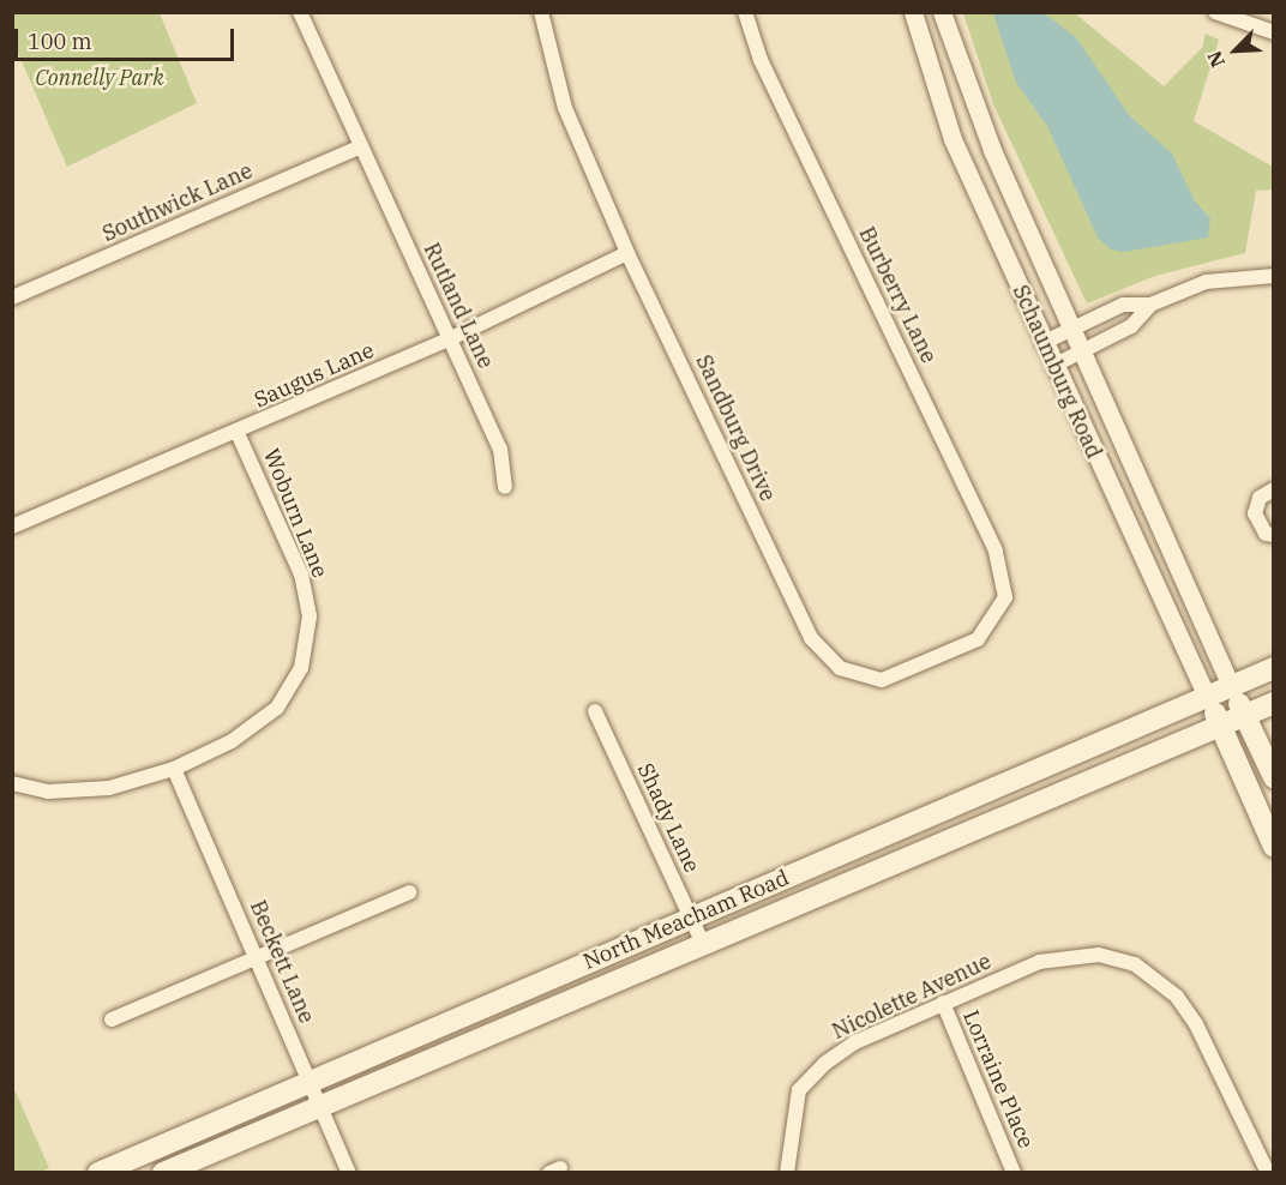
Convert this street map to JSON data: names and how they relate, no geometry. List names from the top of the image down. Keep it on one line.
{"streets":{"main road":["Schaumburg Road","North Meacham Road"],"street":["Southwick Lane","Burberry Lane","Rutland Lane","Saugus Lane","Sandburg Drive","Woburn Lane","Shady Lane","Beckett Lane","Nicolette Avenue","Lorraine Place"]},"crossings":[["Southwick Lane","Rutland Lane"],["Burberry Lane","Sandburg Drive"],["Rutland Lane","Saugus Lane"],["Schaumburg Road","North Meacham Road"],["Saugus Lane","Sandburg Drive"],["Saugus Lane","Woburn Lane"],["Woburn Lane","Beckett Lane"],["Shady Lane","North Meacham Road"],["North Meacham Road","Beckett Lane"],["Nicolette Avenue","Lorraine Place"]],"parks":["Connelly Park"],"scale_bar":"100 m","north":"bottom left"}
